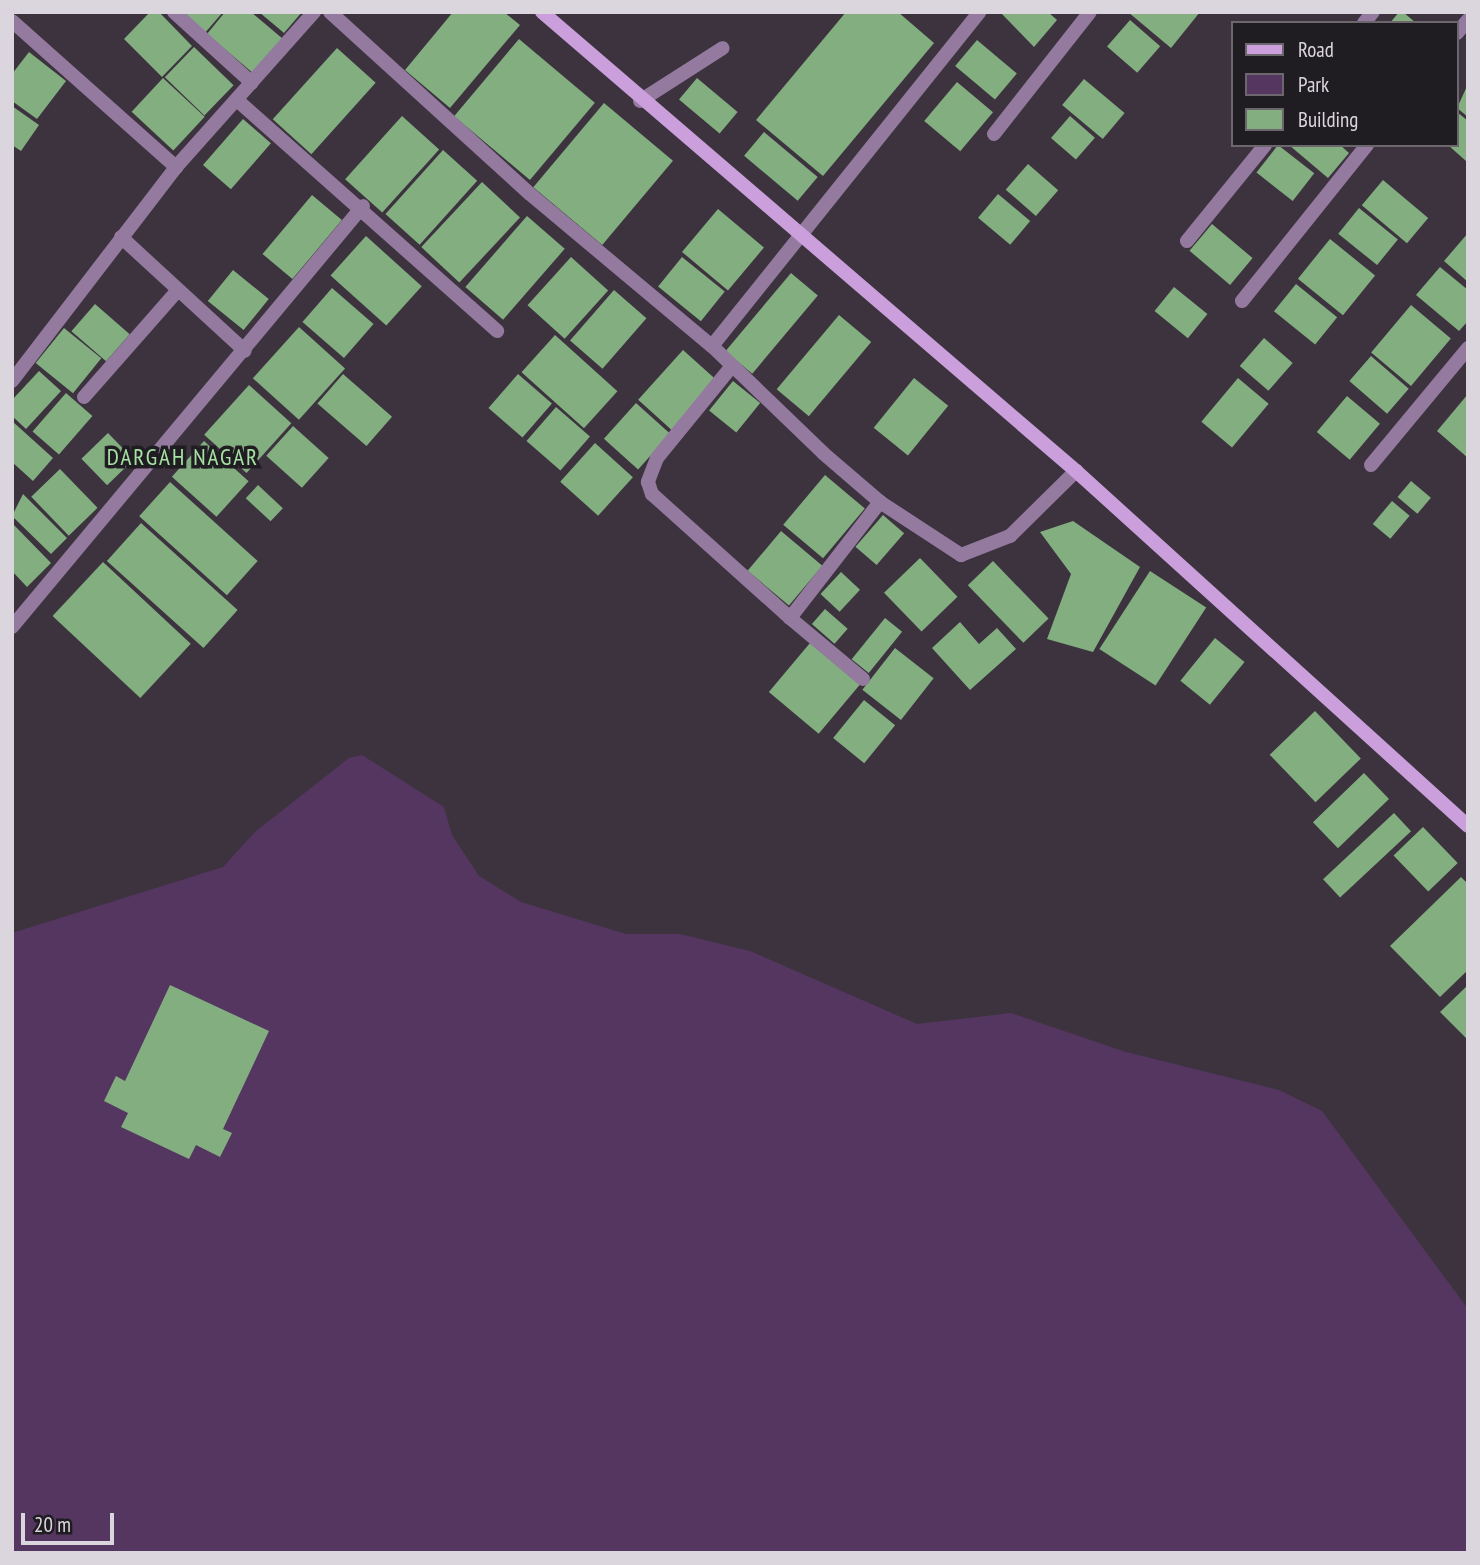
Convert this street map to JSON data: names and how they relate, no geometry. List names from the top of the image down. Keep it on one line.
{"districts":["DARGAH NAGAR"],"legend":["Road","Park","Building"],"scale_bar":"20 m"}
